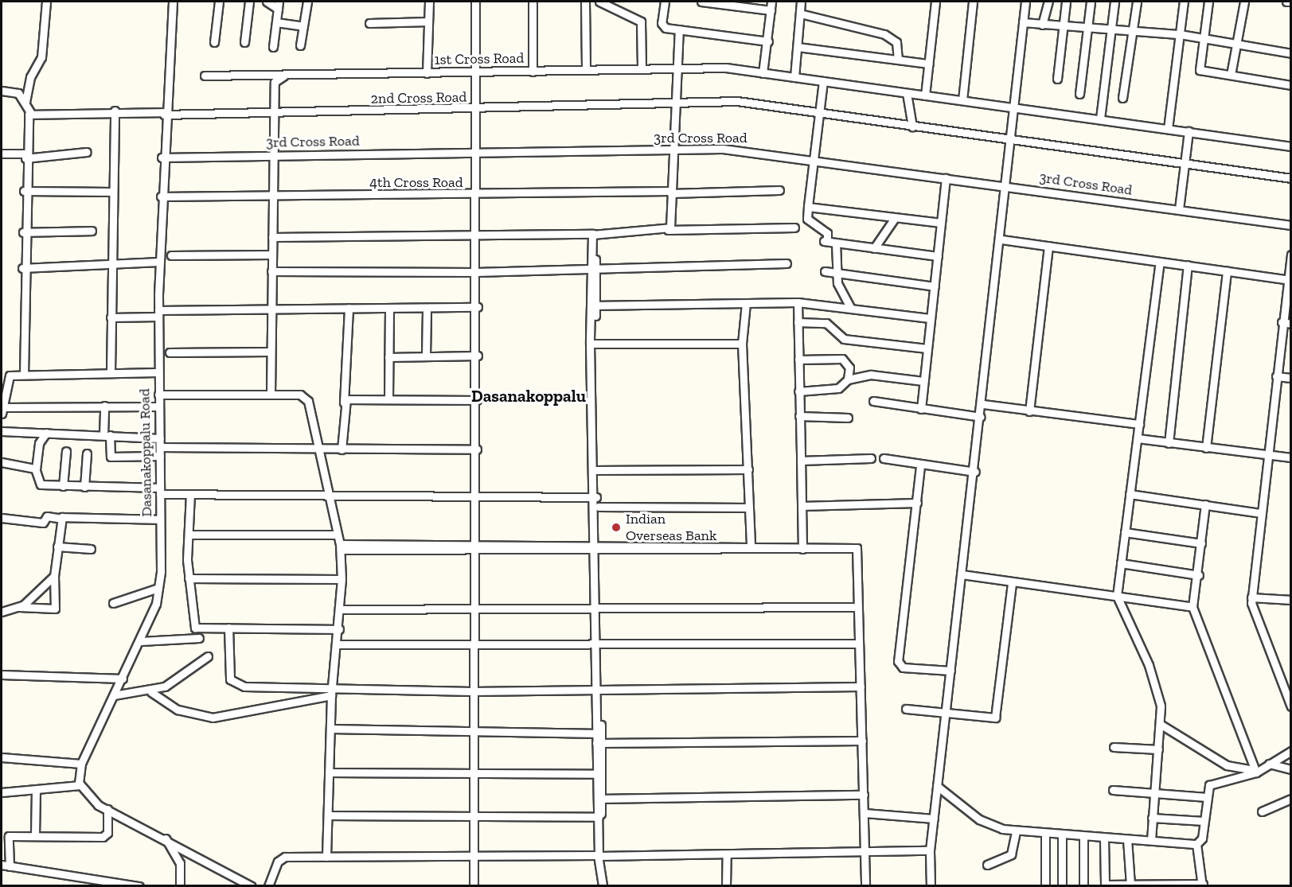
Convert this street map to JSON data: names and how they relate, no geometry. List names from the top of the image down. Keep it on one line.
{"streets":{"street":["1st Cross Road","2nd Cross Road","3rd Cross Road","4th Cross Road","Dasanakoppalu Road"]},"crossings":[["2nd Cross Road","Dasanakoppalu Road"],["3rd Cross Road","Dasanakoppalu Road"],["4th Cross Road","Dasanakoppalu Road"]],"districts":["Dasanakoppalu"],"places":["Indian Overseas Bank"]}
